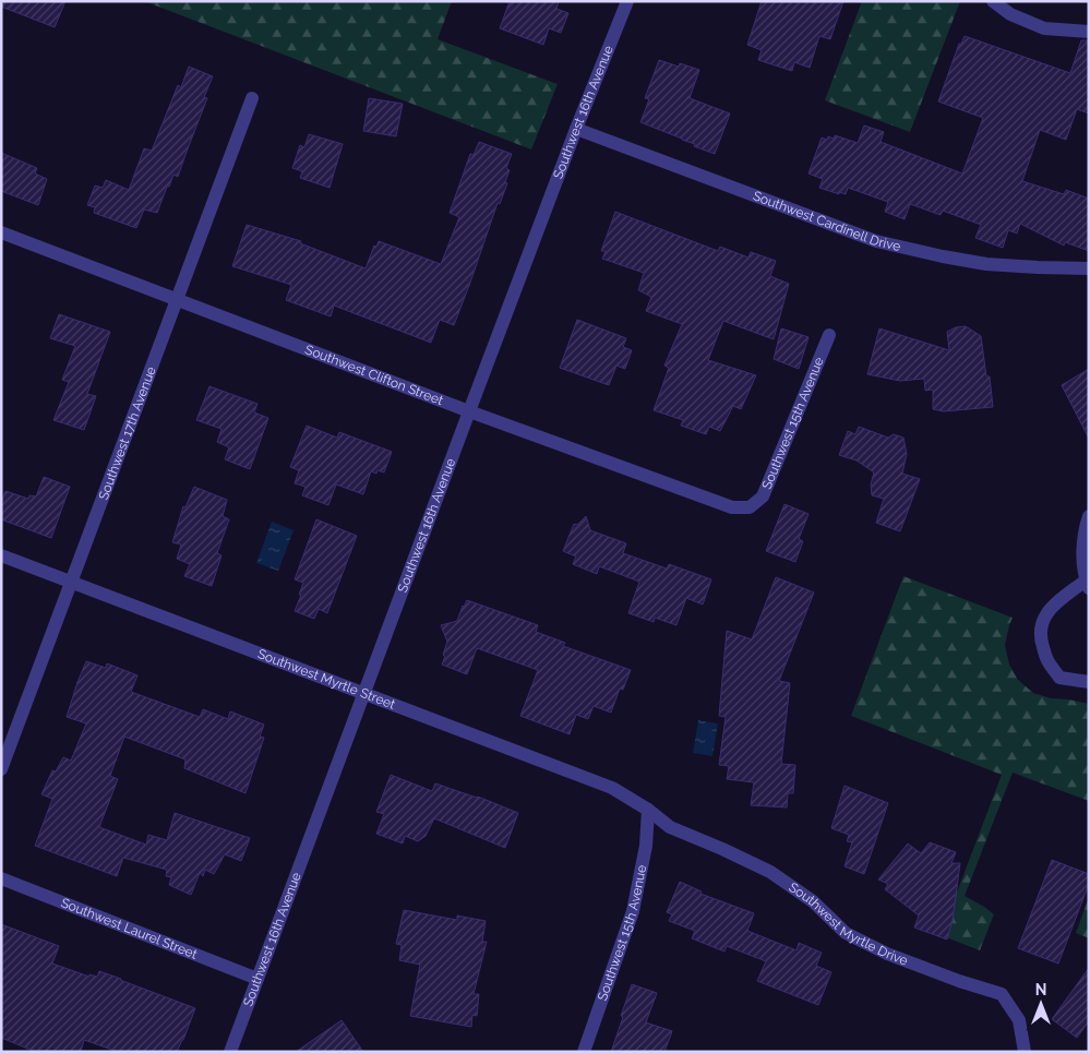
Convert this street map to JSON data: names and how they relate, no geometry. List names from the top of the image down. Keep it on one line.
{"streets":{"street":["Southwest 16th Avenue","Southwest Cardinell Drive","Southwest Clifton Street","Southwest 15th Avenue","Southwest 17th Avenue","Southwest Myrtle Street","Southwest Myrtle Drive","Southwest Laurel Street"]},"crossings":[["Southwest 16th Avenue","Southwest Cardinell Drive"],["Southwest 16th Avenue","Southwest Clifton Street"],["Southwest 16th Avenue","Southwest Myrtle Street"],["Southwest 16th Avenue","Southwest Laurel Street"],["Southwest Clifton Street","Southwest 15th Avenue"],["Southwest Clifton Street","Southwest 17th Avenue"],["Southwest 15th Avenue","Southwest Myrtle Street"],["Southwest 15th Avenue","Southwest Myrtle Drive"],["Southwest 17th Avenue","Southwest Myrtle Street"],["Southwest Myrtle Street","Southwest Myrtle Drive"]],"north":"top"}
